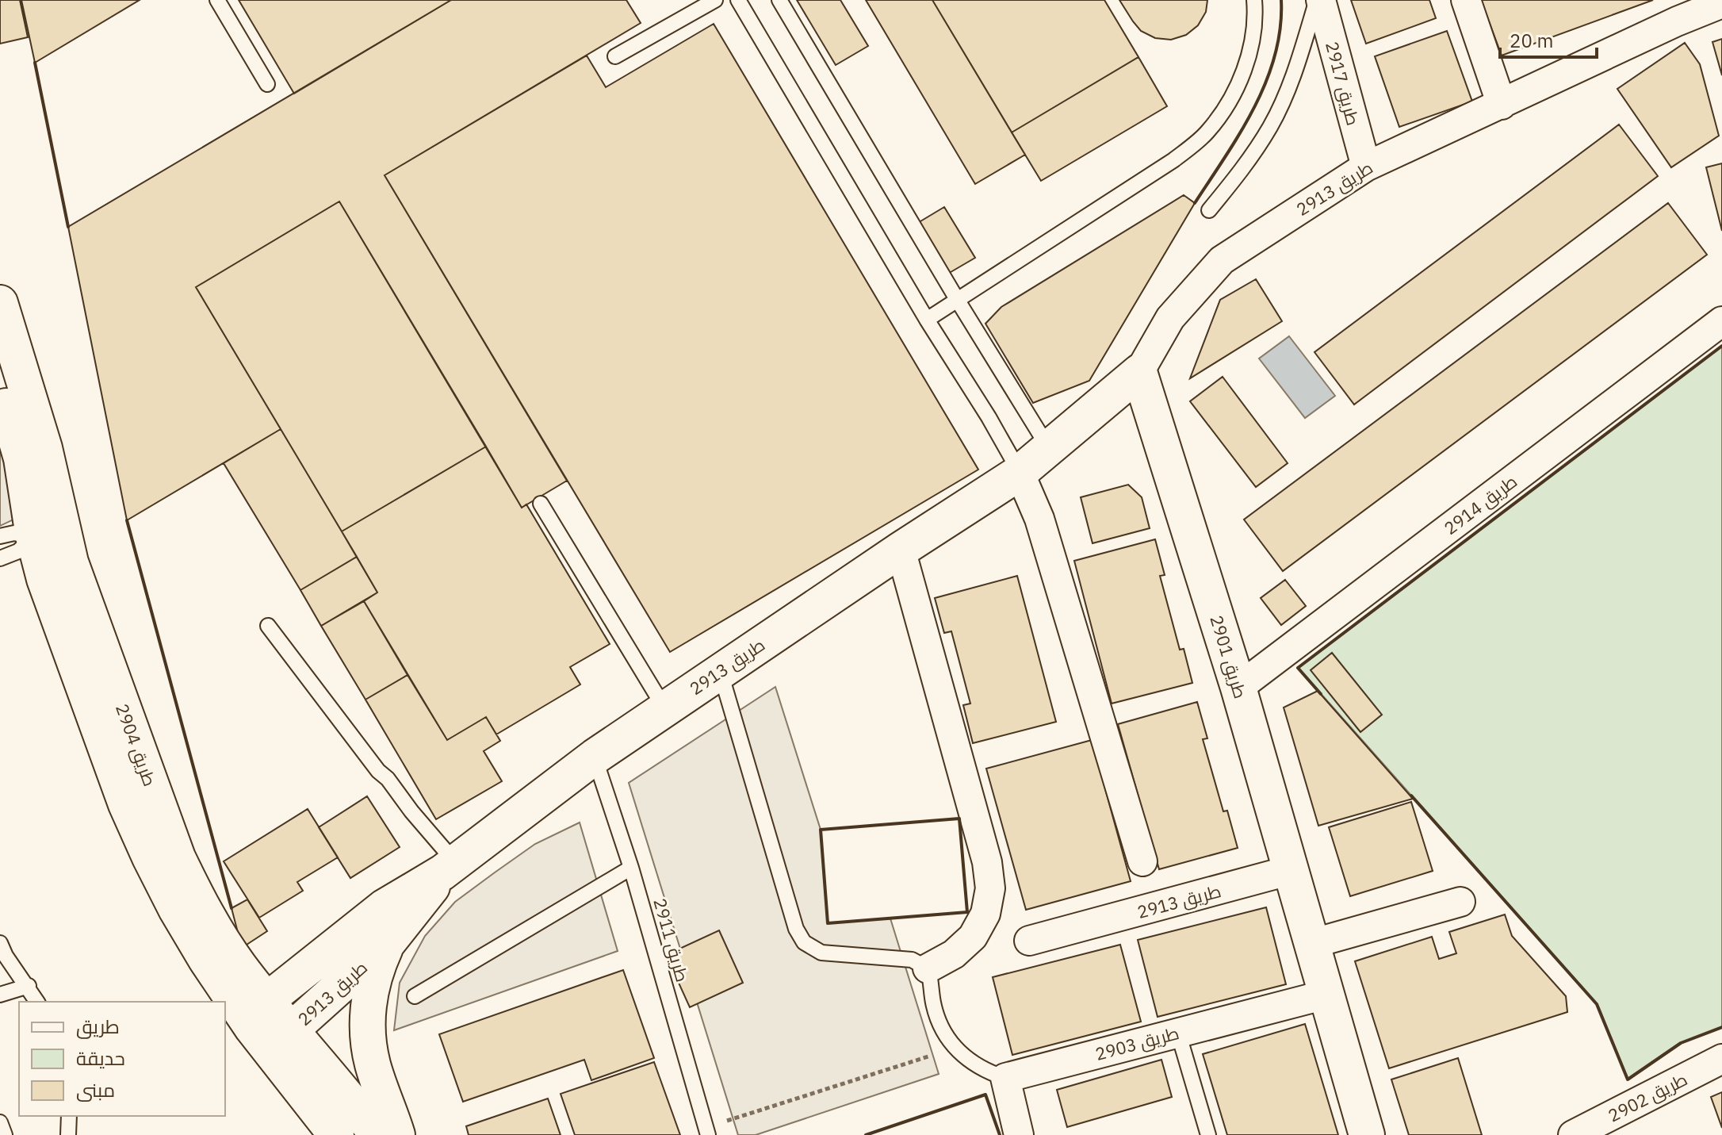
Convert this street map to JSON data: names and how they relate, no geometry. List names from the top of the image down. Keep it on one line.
{"streets":{"street":["طريق 2917","طريق 2913","طريق 2914","طريق 2901","طريق 2904","طريق 2903","طريق 2902"],"lane":["طريق 2911"]},"crossings":[["طريق 2917","طريق 2913"],["طريق 2913","طريق 2901"],["طريق 2913","طريق 2904"],["طريق 2913","طريق 2911"],["طريق 2914","طريق 2901"],["طريق 2901","طريق 2903"]],"legend":["طريق","حديقة","مبنى"],"scale_bar":"20 m"}
